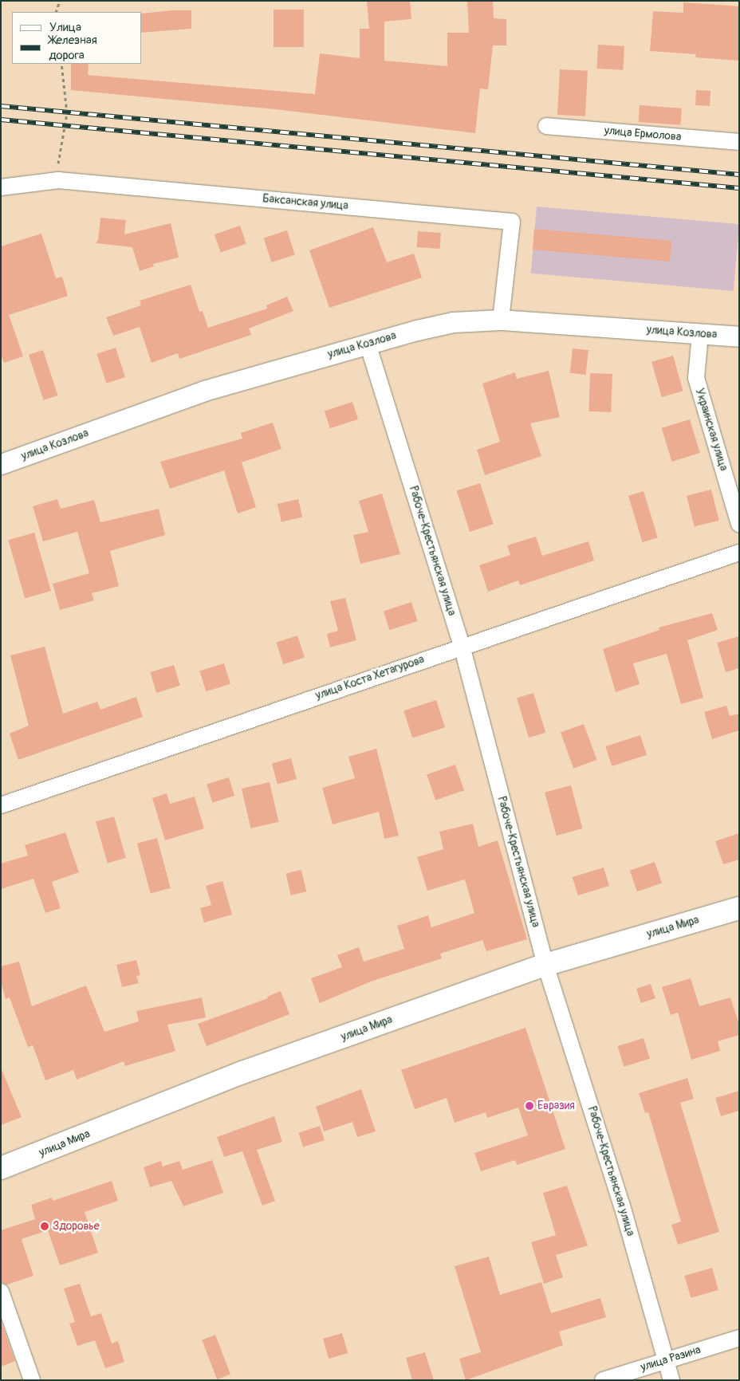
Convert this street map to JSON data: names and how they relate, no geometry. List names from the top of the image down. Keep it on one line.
{"streets":{"main road":["улица Мира"],"street":["улица Ермолова","Баксанская улица","улица Козлова","Украинская улица","Рабоче-Крестьянская улица","улица Коста Хетагурова","улица Разина"]},"crossings":[["Баксанская улица","улица Козлова"],["улица Козлова","Украинская улица"],["улица Козлова","Рабоче-Крестьянская улица"],["Рабоче-Крестьянская улица","улица Коста Хетагурова"],["Рабоче-Крестьянская улица","улица Мира"],["Рабоче-Крестьянская улица","улица Разина"]],"places":["Евразия","Здоровье"],"legend":["Улица","Железная дорога"]}
